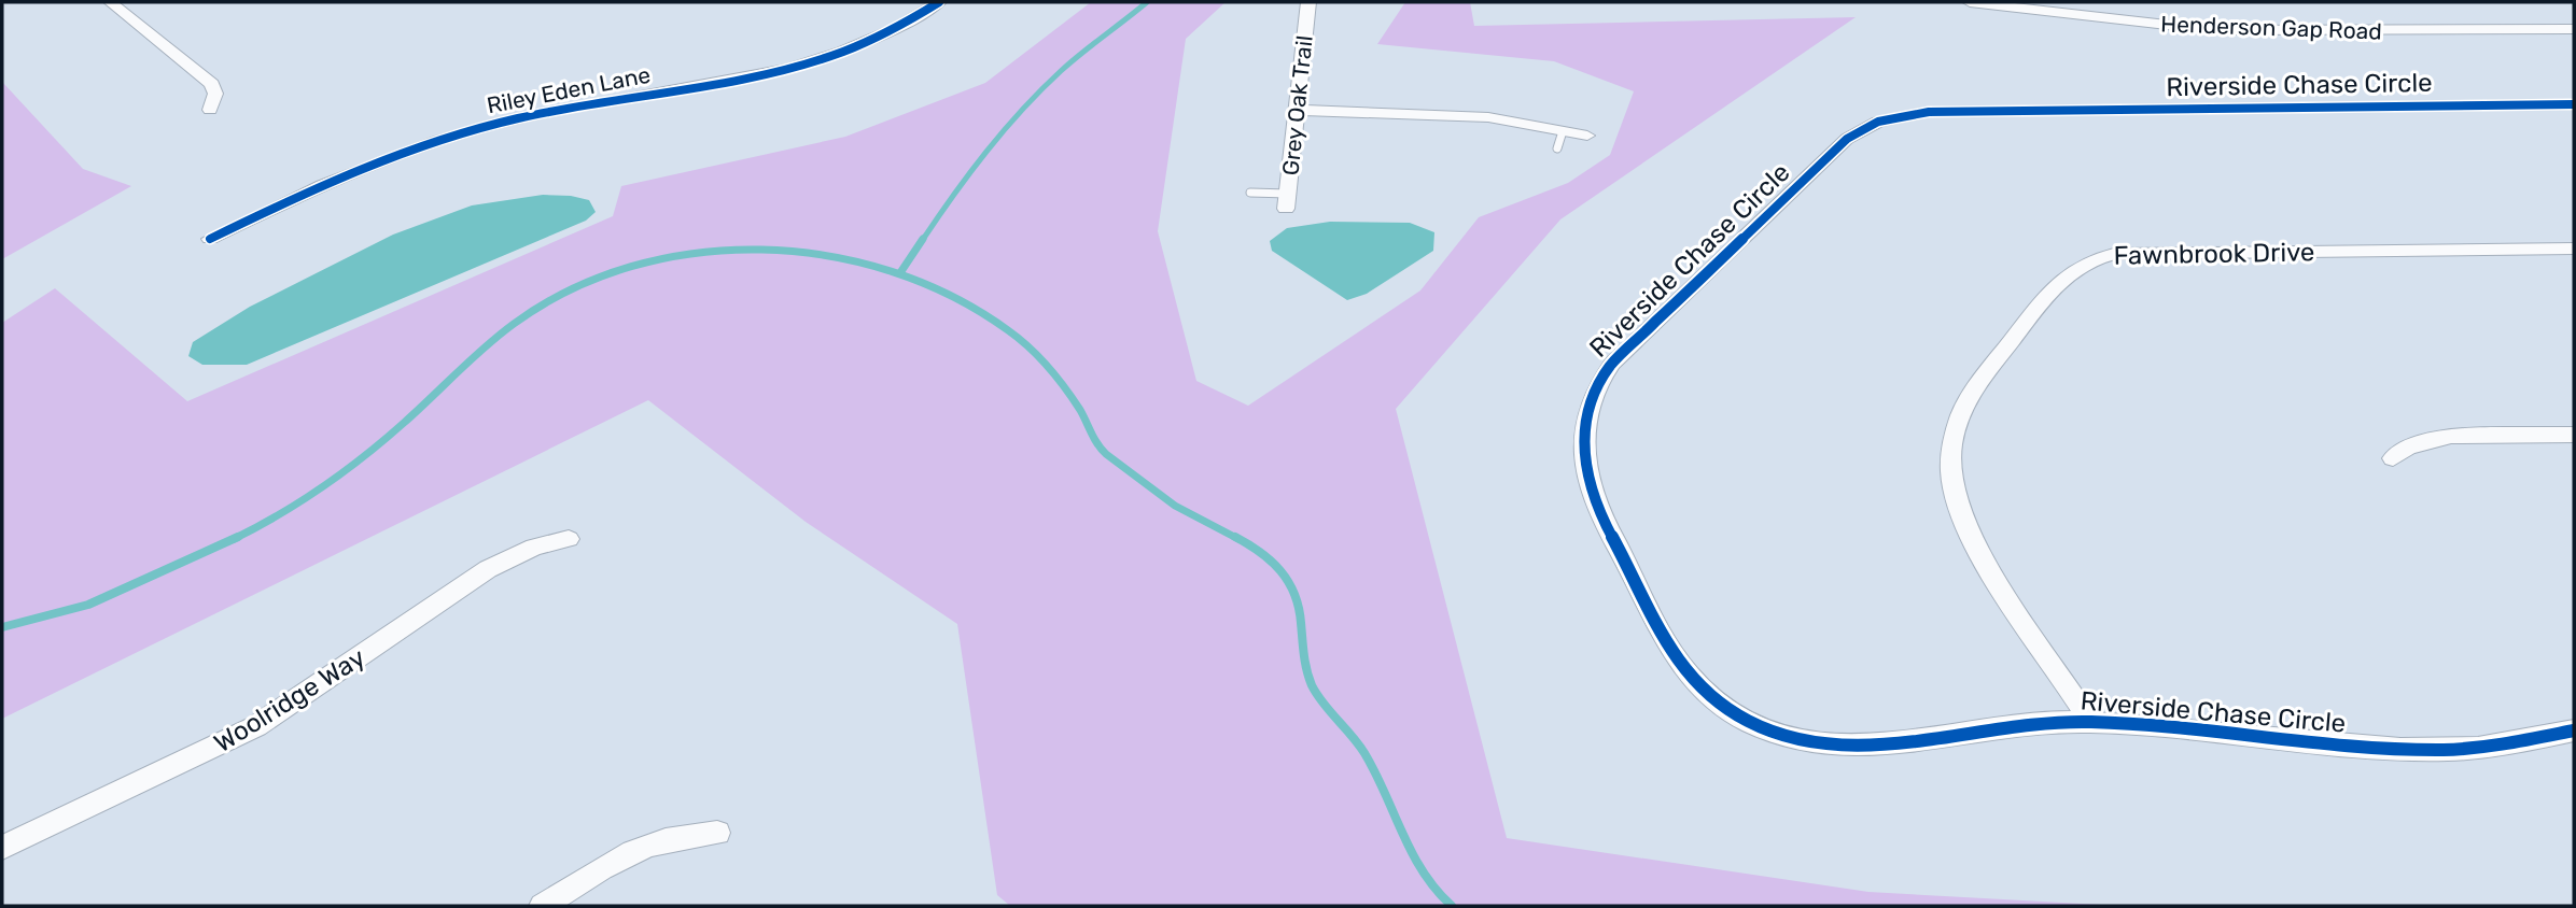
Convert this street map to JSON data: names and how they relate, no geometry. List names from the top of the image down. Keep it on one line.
{"streets":{"street":["Henderson Gap Road","Riverside Chase Circle","Riley Eden Lane","Grey Oak Trail","Fawnbrook Drive","Woolridge Way"]},"crossings":[["Riverside Chase Circle","Fawnbrook Drive"]]}
